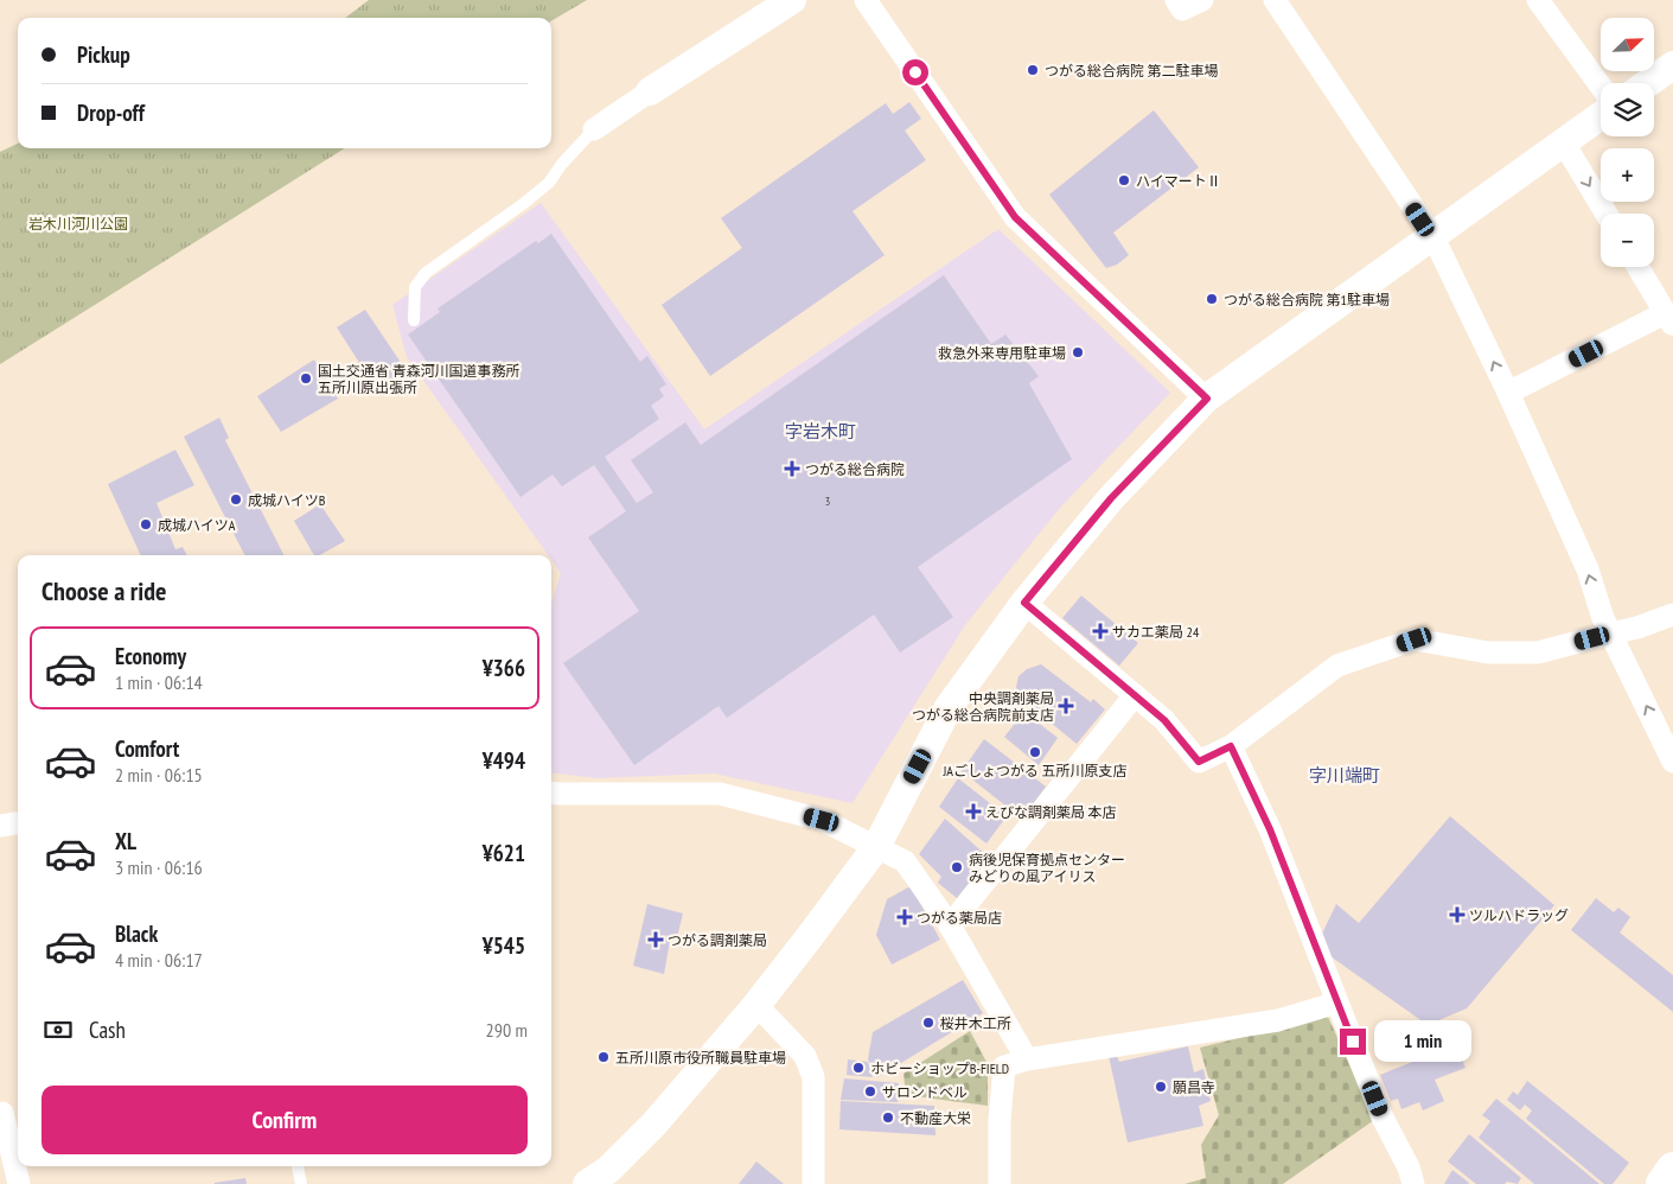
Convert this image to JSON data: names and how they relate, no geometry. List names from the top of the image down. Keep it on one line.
{"districts":["字岩木町","字川端町"],"parks":["岩木川河川公園"],"places":{"other":["つがる総合病院 第二駐車場","ハイマートⅡ","つがる総合病院 第1駐車場","救急外来専用駐車場","国土交通省 青森河川国道事務所 五所川原出張所","成城ハイツB","成城ハイツA","JAごしょつがる 五所川原支店","病後児保育拠点センター みどりの風アイリス","桜井木工所","五所川原市役所職員駐車場","ホビーショップB-FIELD","願昌寺","サロンドベル","不動産大栄"],"health":["つがる総合病院","サカエ薬局 24","中央調剤薬局 つがる総合病院前支店","えびな調剤薬局 本店","ツルハドラッグ","つがる薬局店","つがる調剤薬局"]},"house_numbers":["3"],"north":"top right","page":{"map_buttons":["+","−"],"banner":["Pickup","Drop-off"],"heading":"Choose a ride","list":[{"name":"Economy","note":"1 min · 06:14","value":"¥366"},{"name":"Comfort","note":"2 min · 06:15","value":"¥494"},{"name":"XL","note":"3 min · 06:16","value":"¥621"},{"name":"Black","note":"4 min · 06:17","value":"¥545"}],"pay":["Cash","290 m"],"bubble":"1 min","buttons":"Confirm"}}
